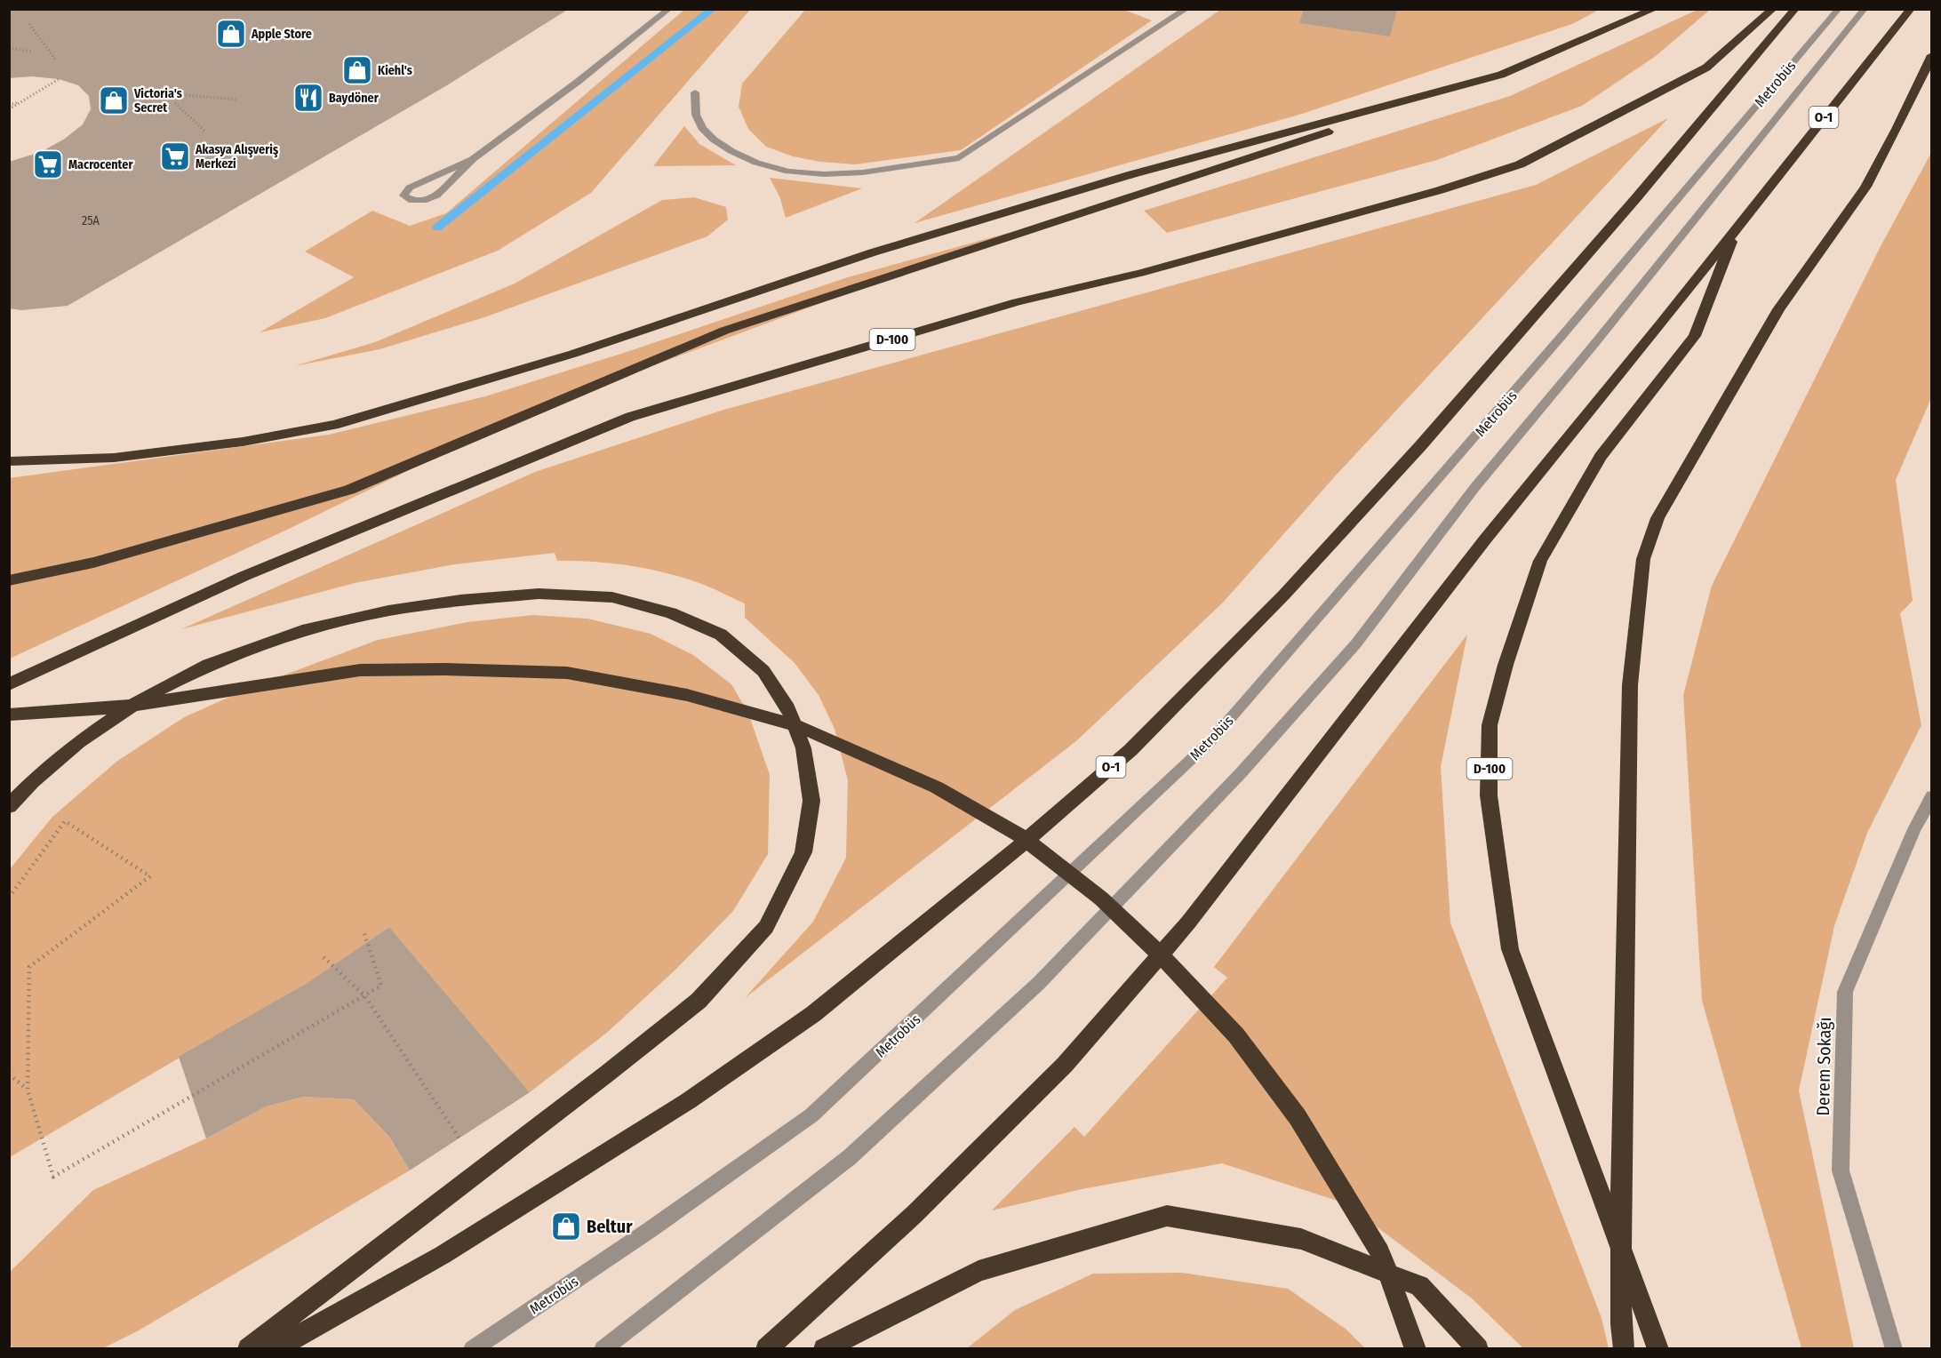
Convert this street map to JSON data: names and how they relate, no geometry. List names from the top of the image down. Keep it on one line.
{"streets":{"highway":["O-1","D-100"],"street":["Metrobüs","Derem Sokağı"]},"crossings":[["O-1","D-100"]],"places":{"shop":["Apple Store","Kiehl's","Victoria's Secret","Beltur"],"restaurant":["Baydöner"],"supermarket":["Akasya Alışveriş Merkezi","Macrocenter"]},"house_numbers":["25A"]}
